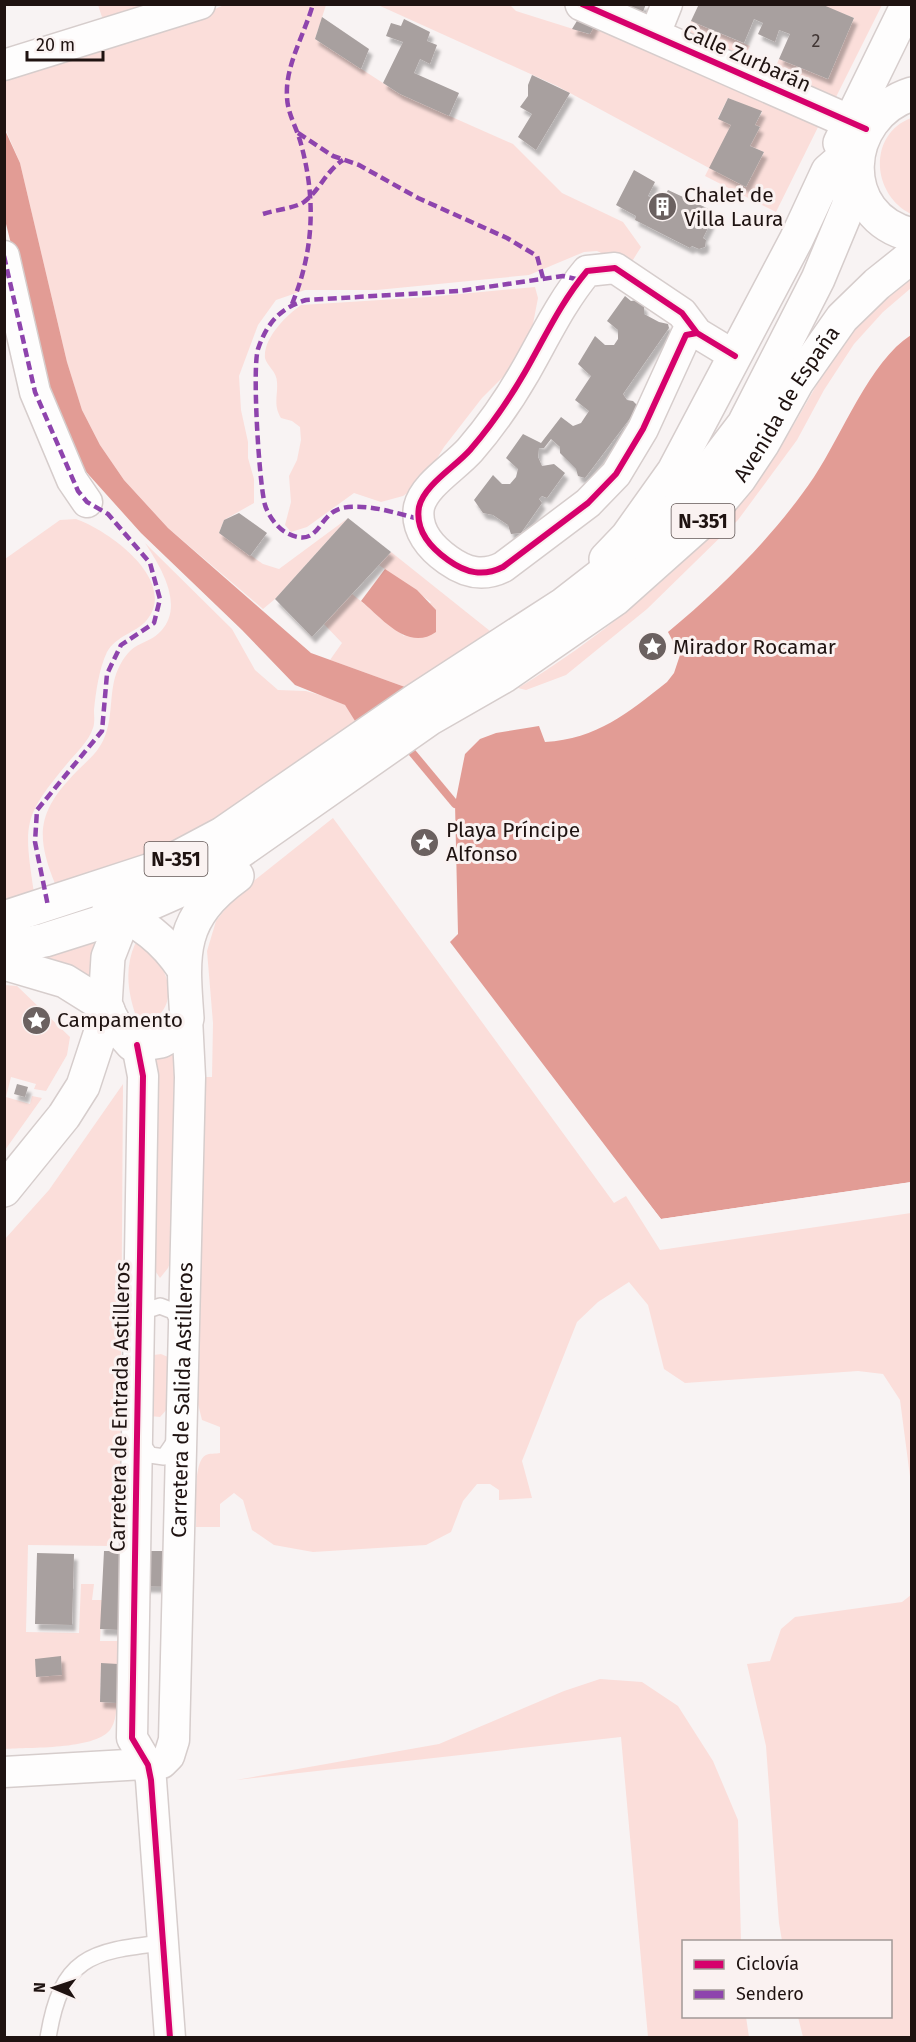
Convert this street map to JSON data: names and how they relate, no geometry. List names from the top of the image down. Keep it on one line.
{"streets":{"main road":["Calle Zurbarán","Avenida de España","N-351"],"street":["Carretera de Salida Astilleros","Carretera de Entrada Astilleros"]},"crossings":[["Calle Zurbarán","Avenida de España"],["Carretera de Salida Astilleros","Carretera de Entrada Astilleros"]],"places":{"building":["Chalet de Villa Laura"],"place":["Mirador Rocamar","Playa Príncipe Alfonso","Campamento"]},"house_numbers":["2"],"legend":["Ciclovía","Sendero"],"scale_bar":"20 m","north":"left"}
